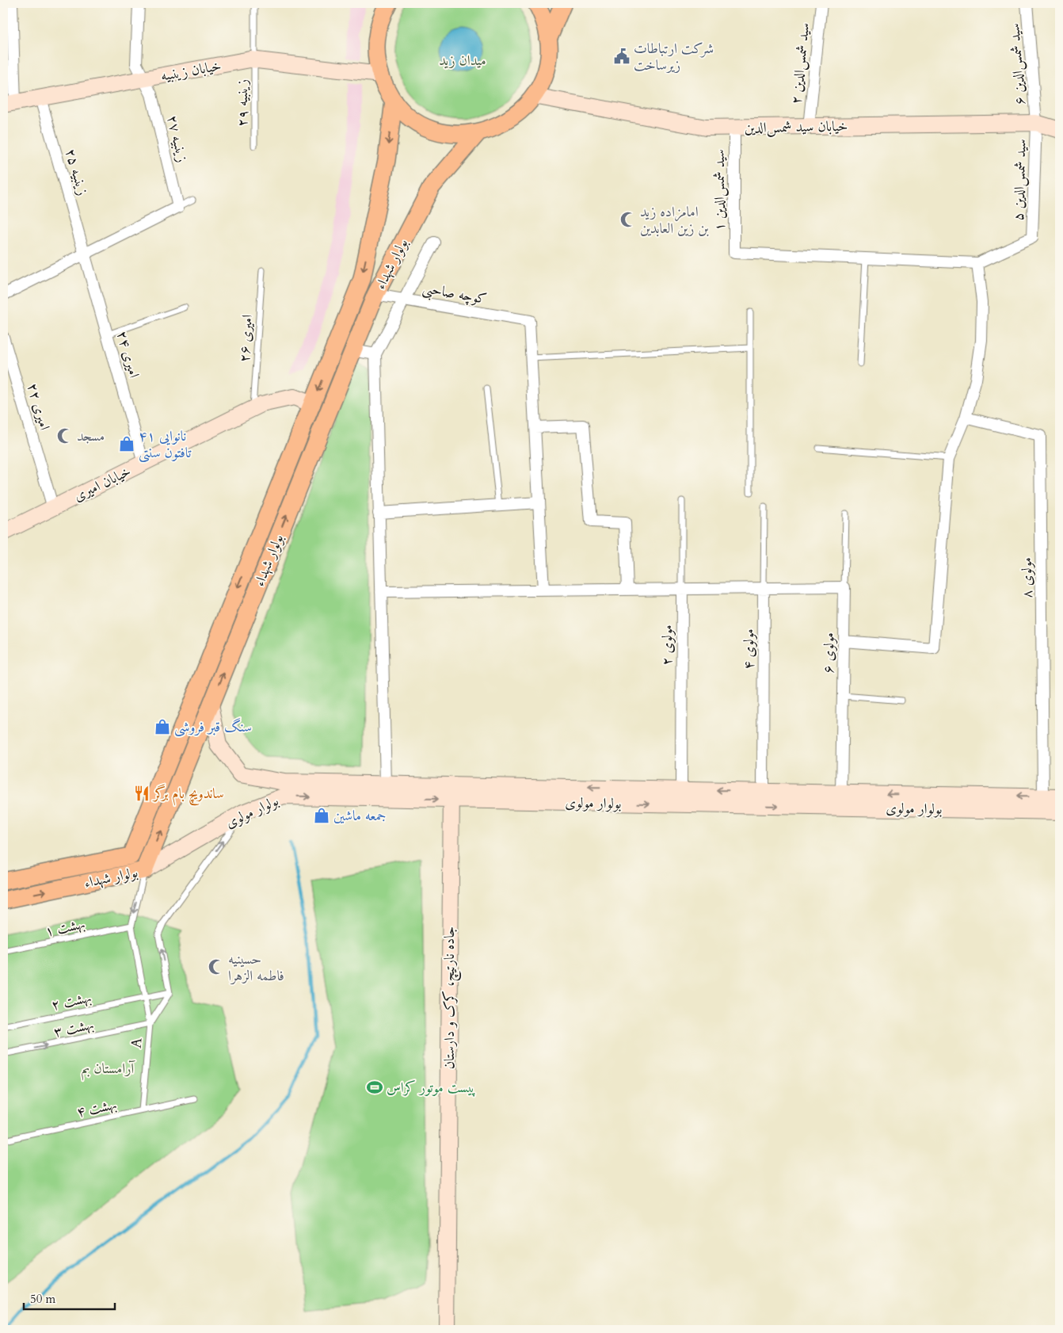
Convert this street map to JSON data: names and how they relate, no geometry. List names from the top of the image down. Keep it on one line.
{"streets":{"main road":["بولوار شهداء"],"street":["سید شمس‌الدین ۲","سید شمس‌الدین ۶","خیابان زینبیه","خیابان سید شمس‌الدین","زینبیه ۲۷","زینبیه ۲۵","سید شمس‌الدین ۵","سید شمس‌الدین ۱","کوچه صاحبی","امیری ۲۴","امیری ۲۲","خیابان امیری","مولوی ۸","مولوی ۲","مولوی ۴","مولوی ۶","بولوار مولوی","جاده نارتیچ، کرک و دارستان"],"lane":["زینبیه ۲۹","امیری ۲۶","بهشت ۱","بهشت ۲","بهشت ۳","A","بهشت ۴"]},"crossings":[["سید شمس‌الدین ۲","خیابان سید شمس‌الدین"],["سید شمس‌الدین ۶","خیابان سید شمس‌الدین"],["سید شمس‌الدین ۶","سید شمس‌الدین ۵"],["خیابان زینبیه","زینبیه ۲۹"],["خیابان زینبیه","زینبیه ۲۷"],["خیابان زینبیه","زینبیه ۲۵"],["خیابان سید شمس‌الدین","سید شمس‌الدین ۵"],["خیابان سید شمس‌الدین","سید شمس‌الدین ۱"],["زینبیه ۲۵","امیری ۲۴"],["بولوار شهداء","کوچه صاحبی"],["بولوار شهداء","خیابان امیری"],["بولوار شهداء","بولوار مولوی"],["امیری ۲۶","خیابان امیری"],["امیری ۲۴","خیابان امیری"],["امیری ۲۲","خیابان امیری"],["مولوی ۸","بولوار مولوی"],["مولوی ۲","بولوار مولوی"],["مولوی ۴","بولوار مولوی"],["مولوی ۶","بولوار مولوی"],["بولوار مولوی","جاده نارتیچ، کرک و دارستان"],["بهشت ۳","A"],["A","بهشت ۴"]],"one_way":["بهشت ۳"],"parks":["میدان زید","آرامستان بم"],"places":{"public building":["شرکت ارتباطات زیرساخت"],"mosque":["امامزاده زید بن زین العابدین","مسجد","حسینیه فاطمه الزهرا"],"shop":["نانوایی ۴۱ تافتون سنتی","سنگ قبر فروشی","جمعه ماشین"],"restaurant":["ساندویچ بام برگر"],"sports":["پیست موتور کراس"]},"scale_bar":"50 m"}
